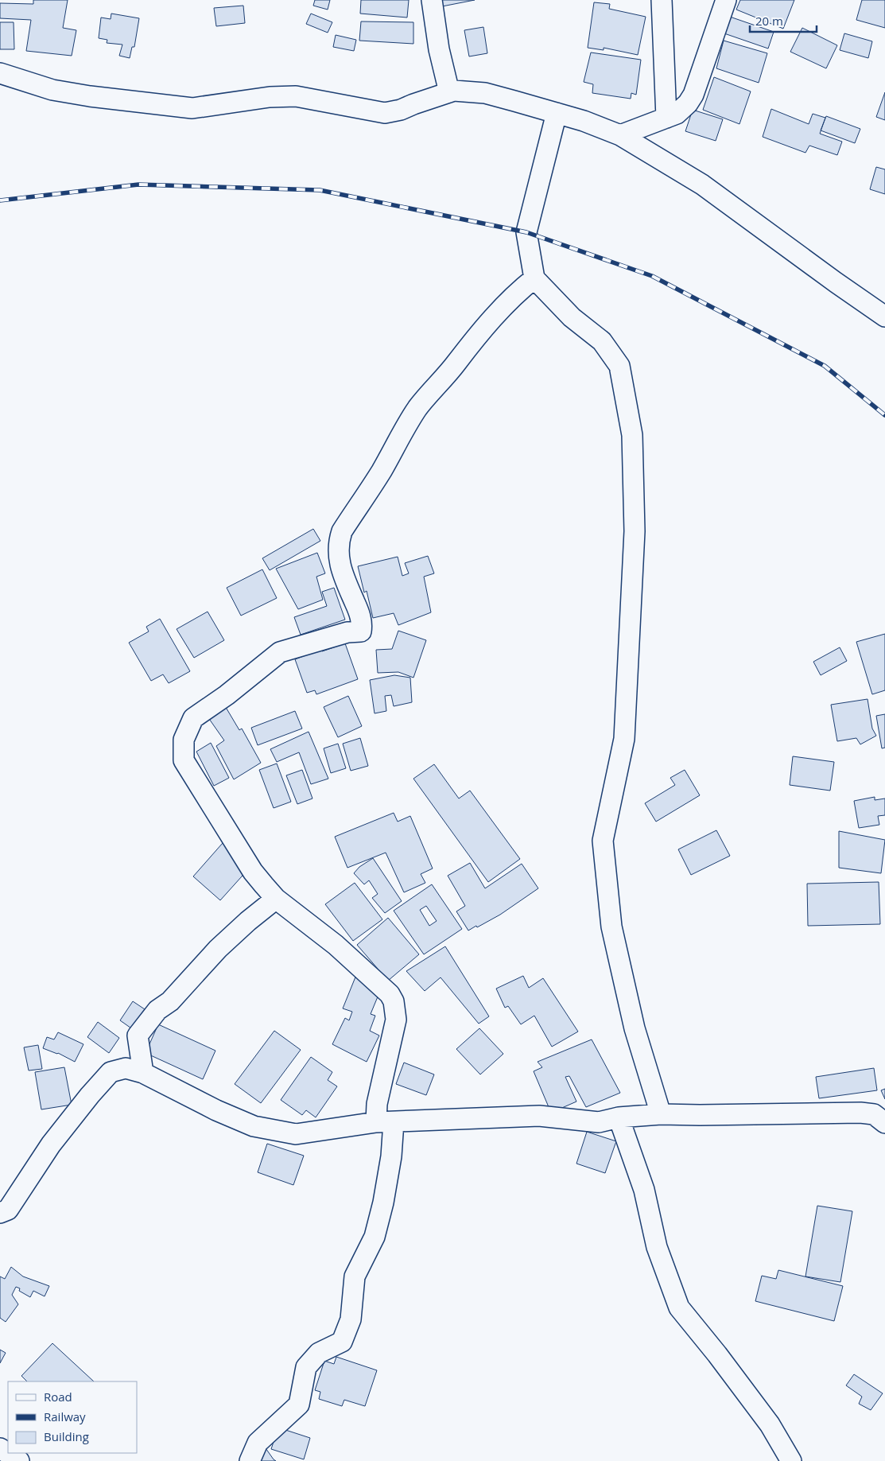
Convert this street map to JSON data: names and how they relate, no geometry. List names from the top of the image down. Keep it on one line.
{"legend":["Road","Railway","Building"],"scale_bar":"20 m"}
